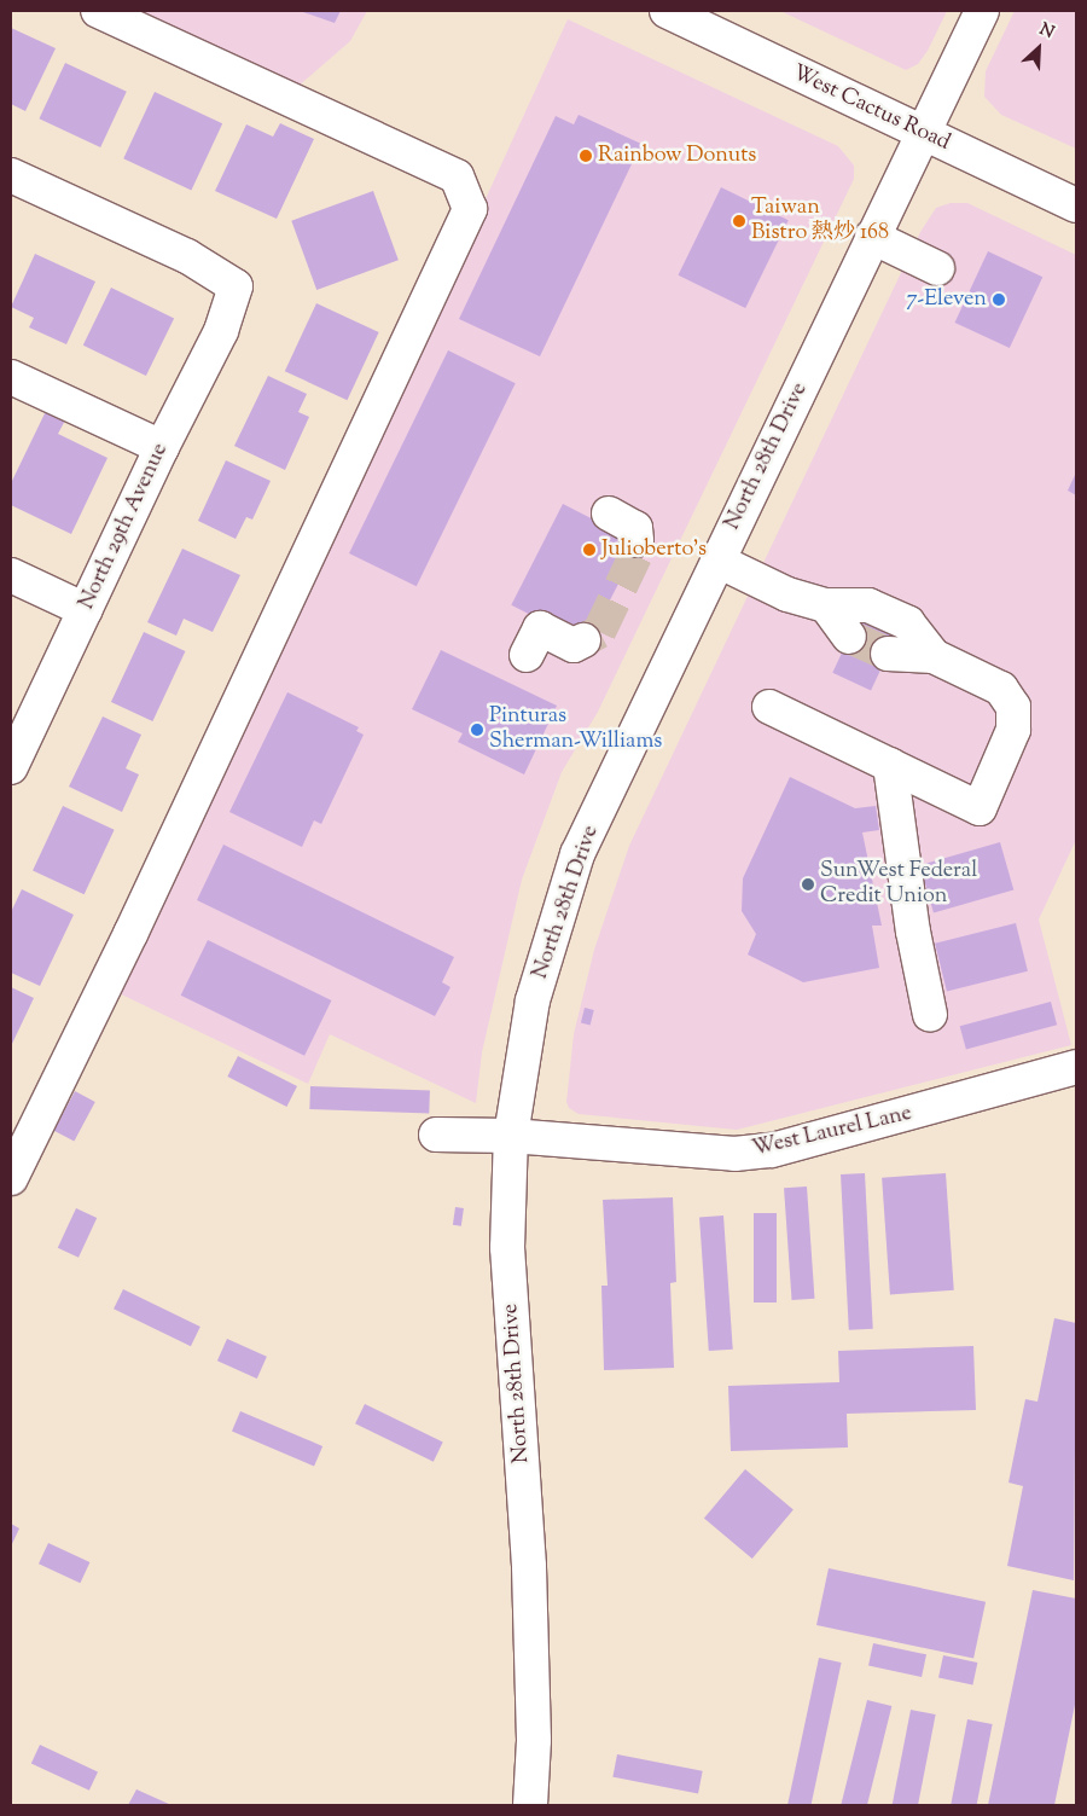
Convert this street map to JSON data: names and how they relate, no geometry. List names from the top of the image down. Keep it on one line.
{"streets":{"street":["West Cactus Road","North 28th Drive","North 29th Avenue","West Laurel Lane"]},"crossings":[["West Cactus Road","North 28th Drive"],["North 28th Drive","West Laurel Lane"]],"places":["Rainbow Donuts","Taiwan Bistro 熱炒 168","7-Eleven","Julioberto's","Pinturas Sherman-Williams","SunWest Federal Credit Union"],"north":"top right"}
